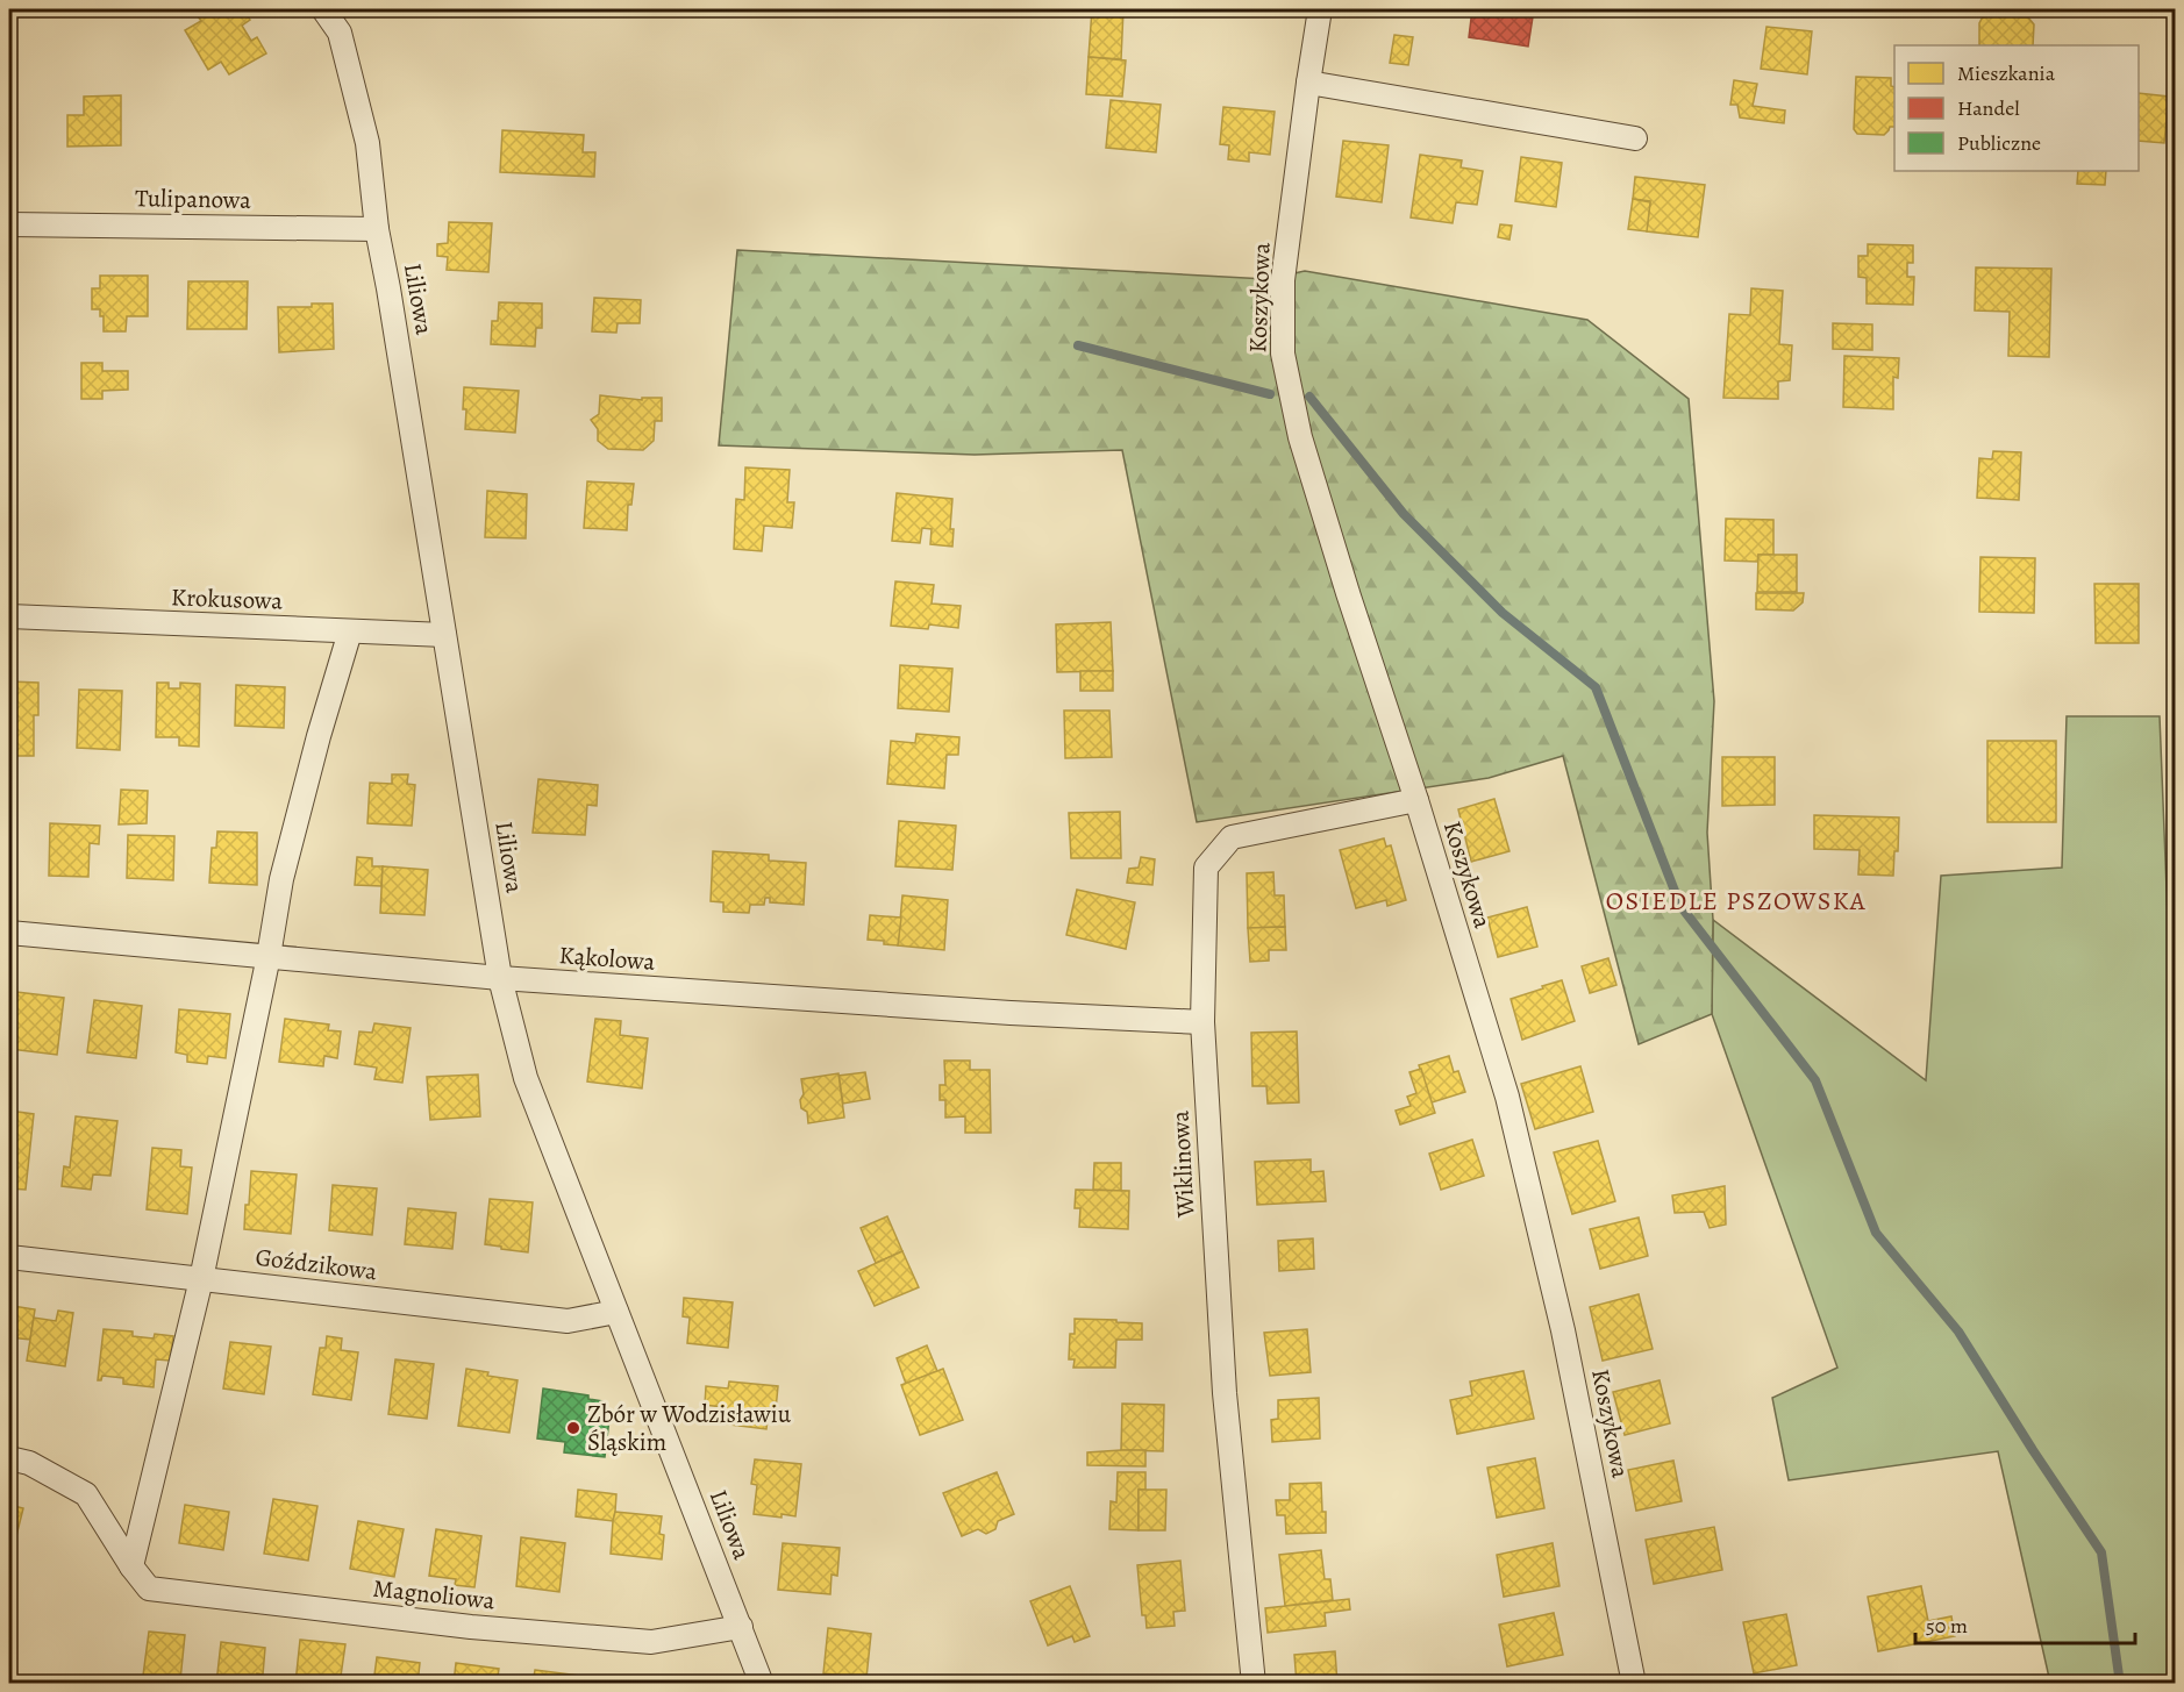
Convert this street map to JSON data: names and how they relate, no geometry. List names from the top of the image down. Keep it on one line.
{"streets":{"street":["Tulipanowa","Koszykowa","Liliowa","Krokusowa","Kąkolowa","Wiklinowa","Goździkowa","Magnoliowa"]},"crossings":[["Tulipanowa","Liliowa"],["Koszykowa","Wiklinowa"],["Liliowa","Krokusowa"],["Liliowa","Kąkolowa"],["Liliowa","Goździkowa"],["Liliowa","Magnoliowa"],["Kąkolowa","Wiklinowa"]],"districts":["OSIEDLE PSZOWSKA"],"places":["Zbór w Wodzisławiu Śląskim"],"legend":["Mieszkania","Handel","Publiczne"],"scale_bar":"50 m"}
